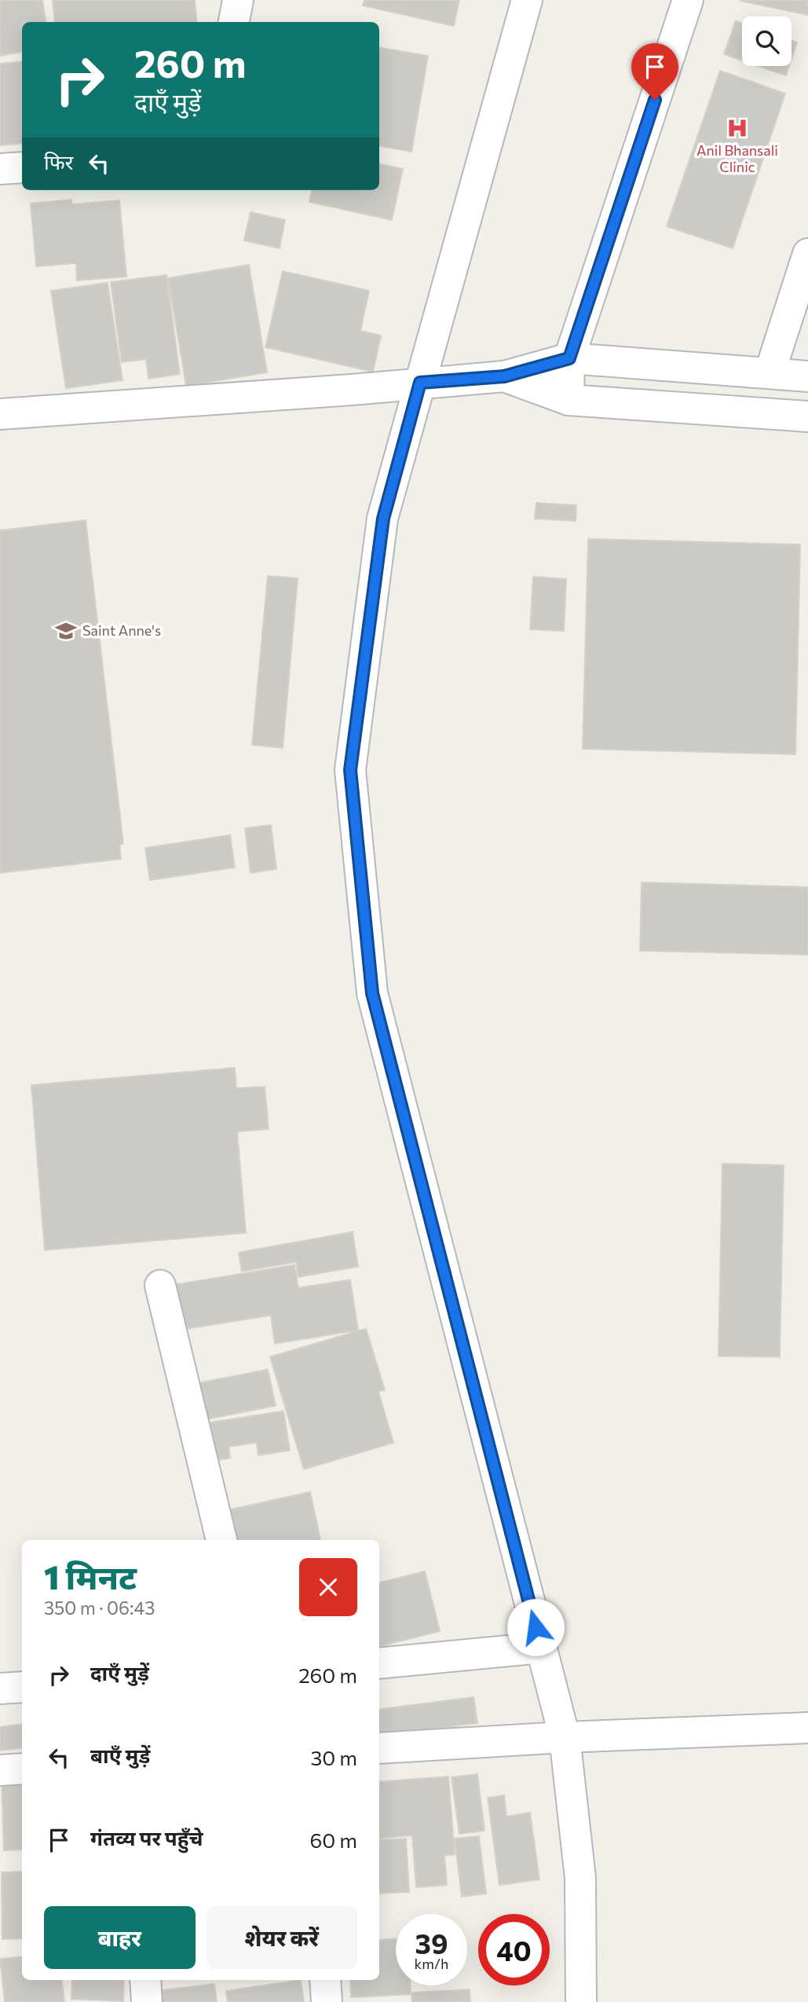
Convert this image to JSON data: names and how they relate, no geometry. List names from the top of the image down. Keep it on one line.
{"places":{"hospital":["Anil Bhansali Clinic"],"school or university":["Saint Anne's"]},"page":{"turn":["260 m","दाएँ मुड़ें"],"then":"फिर","heading":["1 मिनट","350 m · 06:43"],"list":[{"name":"दाएँ मुड़ें","value":"260 m"},{"name":"बाएँ मुड़ें","value":"30 m"},{"name":"गंतव्य पर पहुँचे","value":"60 m"}],"buttons":["बाहर","शेयर करें"],"speed":"39 km/h","limit":"40"}}
